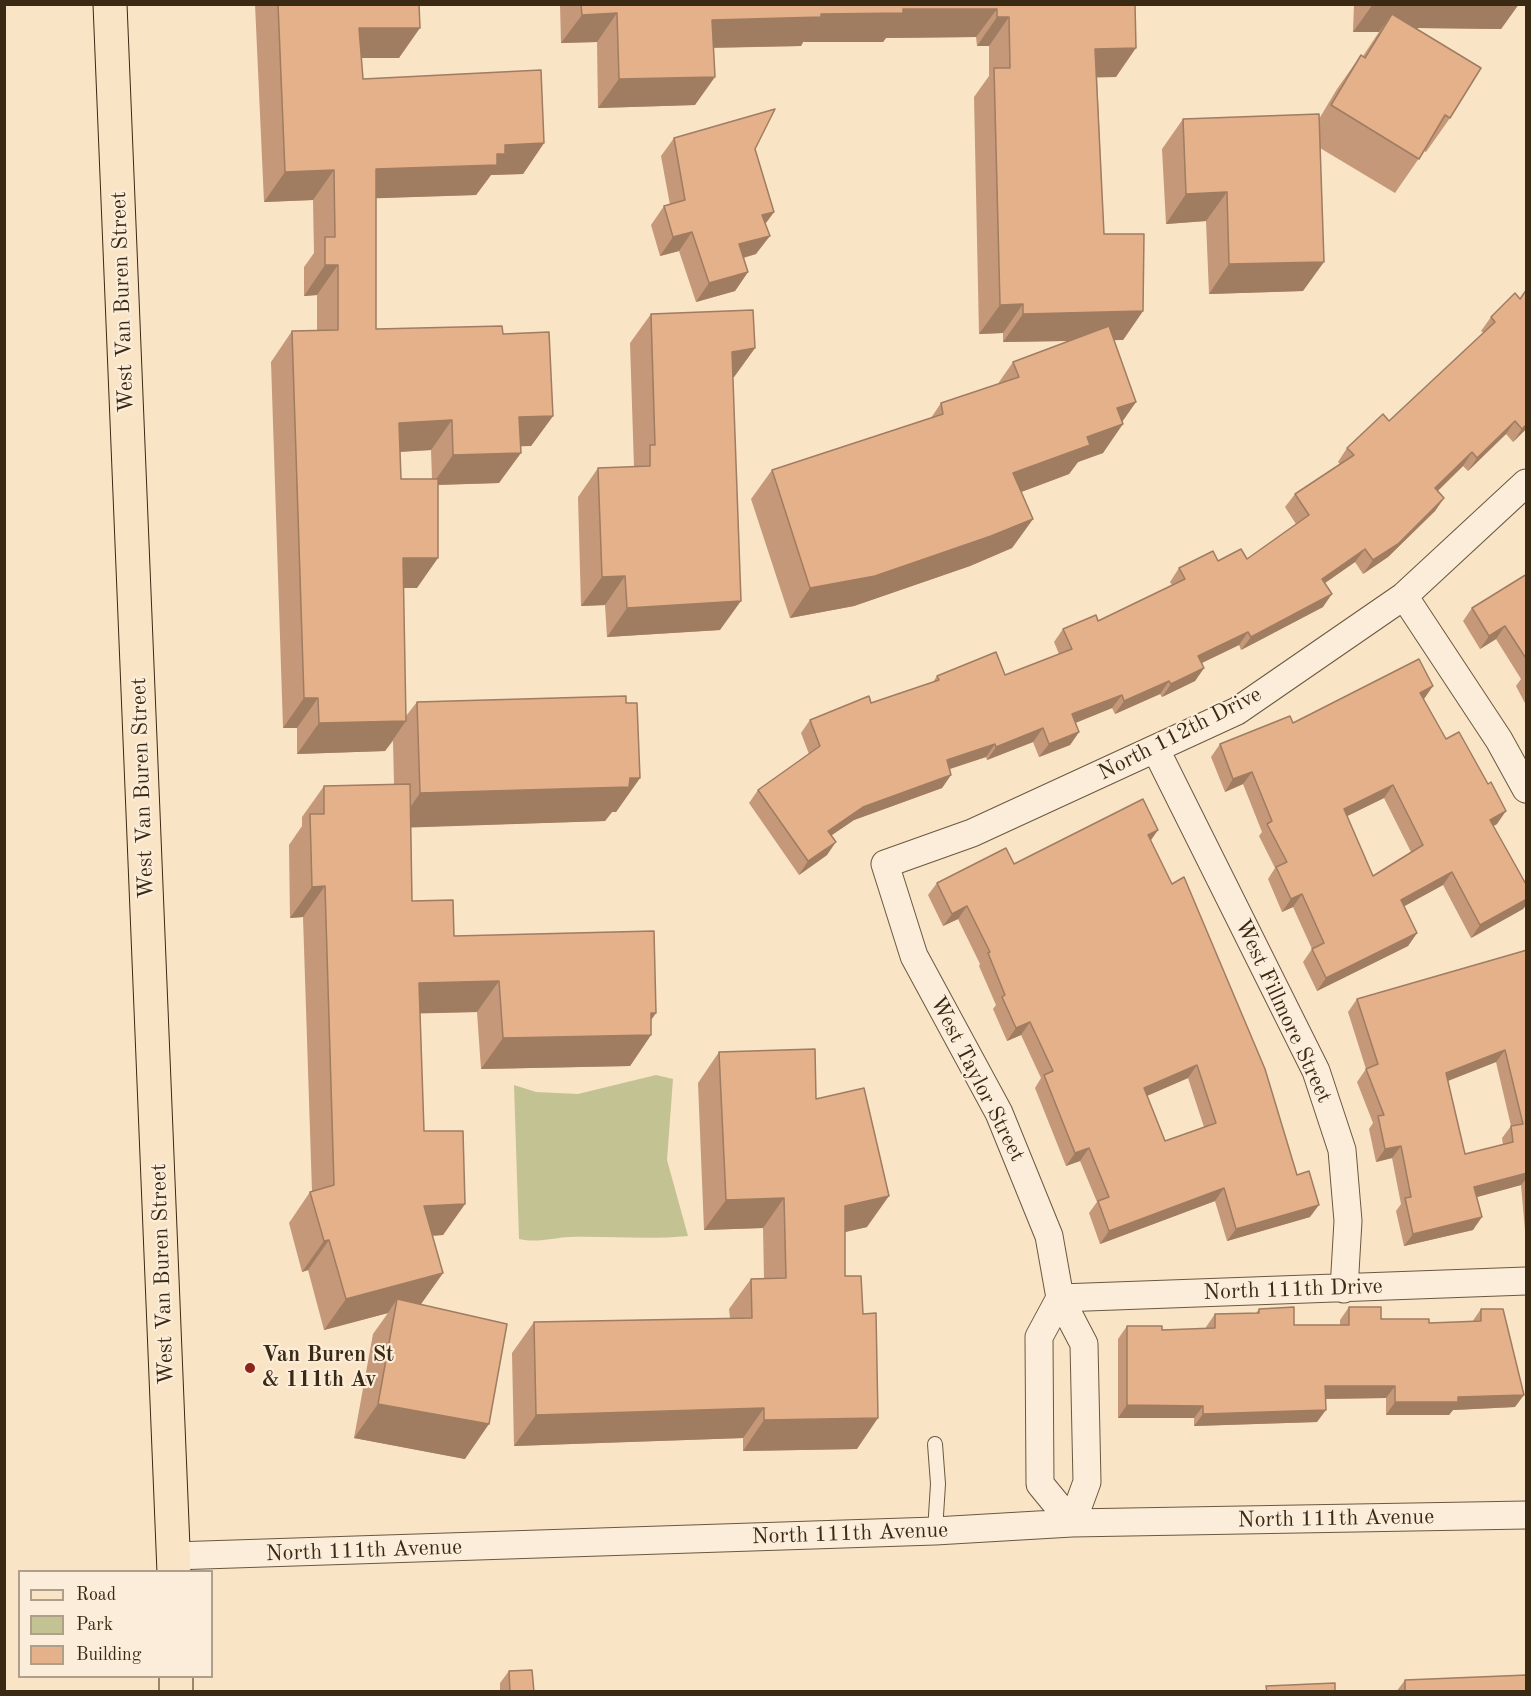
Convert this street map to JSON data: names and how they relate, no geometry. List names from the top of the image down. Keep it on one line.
{"streets":{"main road":["West Van Buren Street"],"street":["North 112th Drive","West Fillmore Street","West Taylor Street","North 111th Drive","North 111th Avenue"]},"crossings":[["West Van Buren Street","North 111th Avenue"],["North 112th Drive","West Fillmore Street"],["North 112th Drive","West Taylor Street"],["West Fillmore Street","North 111th Drive"],["West Taylor Street","North 111th Drive"],["West Taylor Street","North 111th Avenue"]],"places":["Van Buren St & 111th Av"],"legend":["Road","Park","Building"]}
